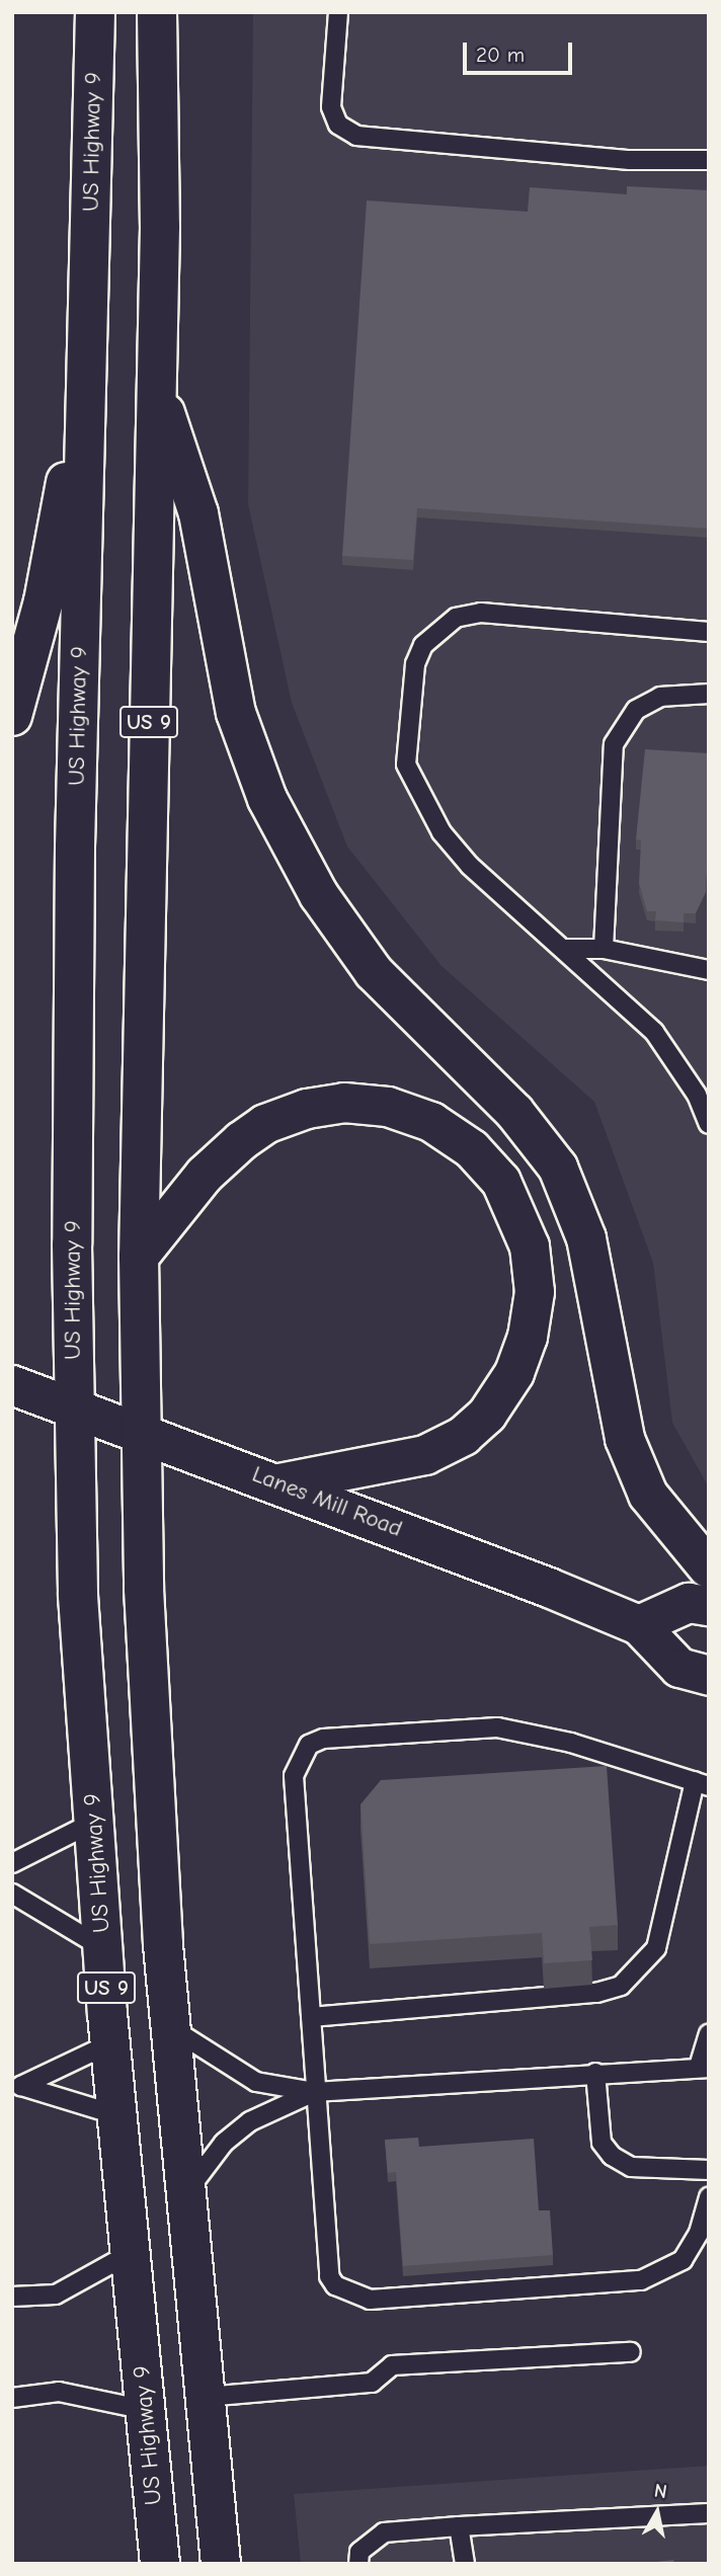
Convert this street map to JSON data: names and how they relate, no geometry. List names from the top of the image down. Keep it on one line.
{"streets":{"main road":["US Highway 9","US 9","Lanes Mill Road"]},"crossings":[["US Highway 9","Lanes Mill Road"],["US 9","Lanes Mill Road"]],"scale_bar":"20 m","north":"top"}
